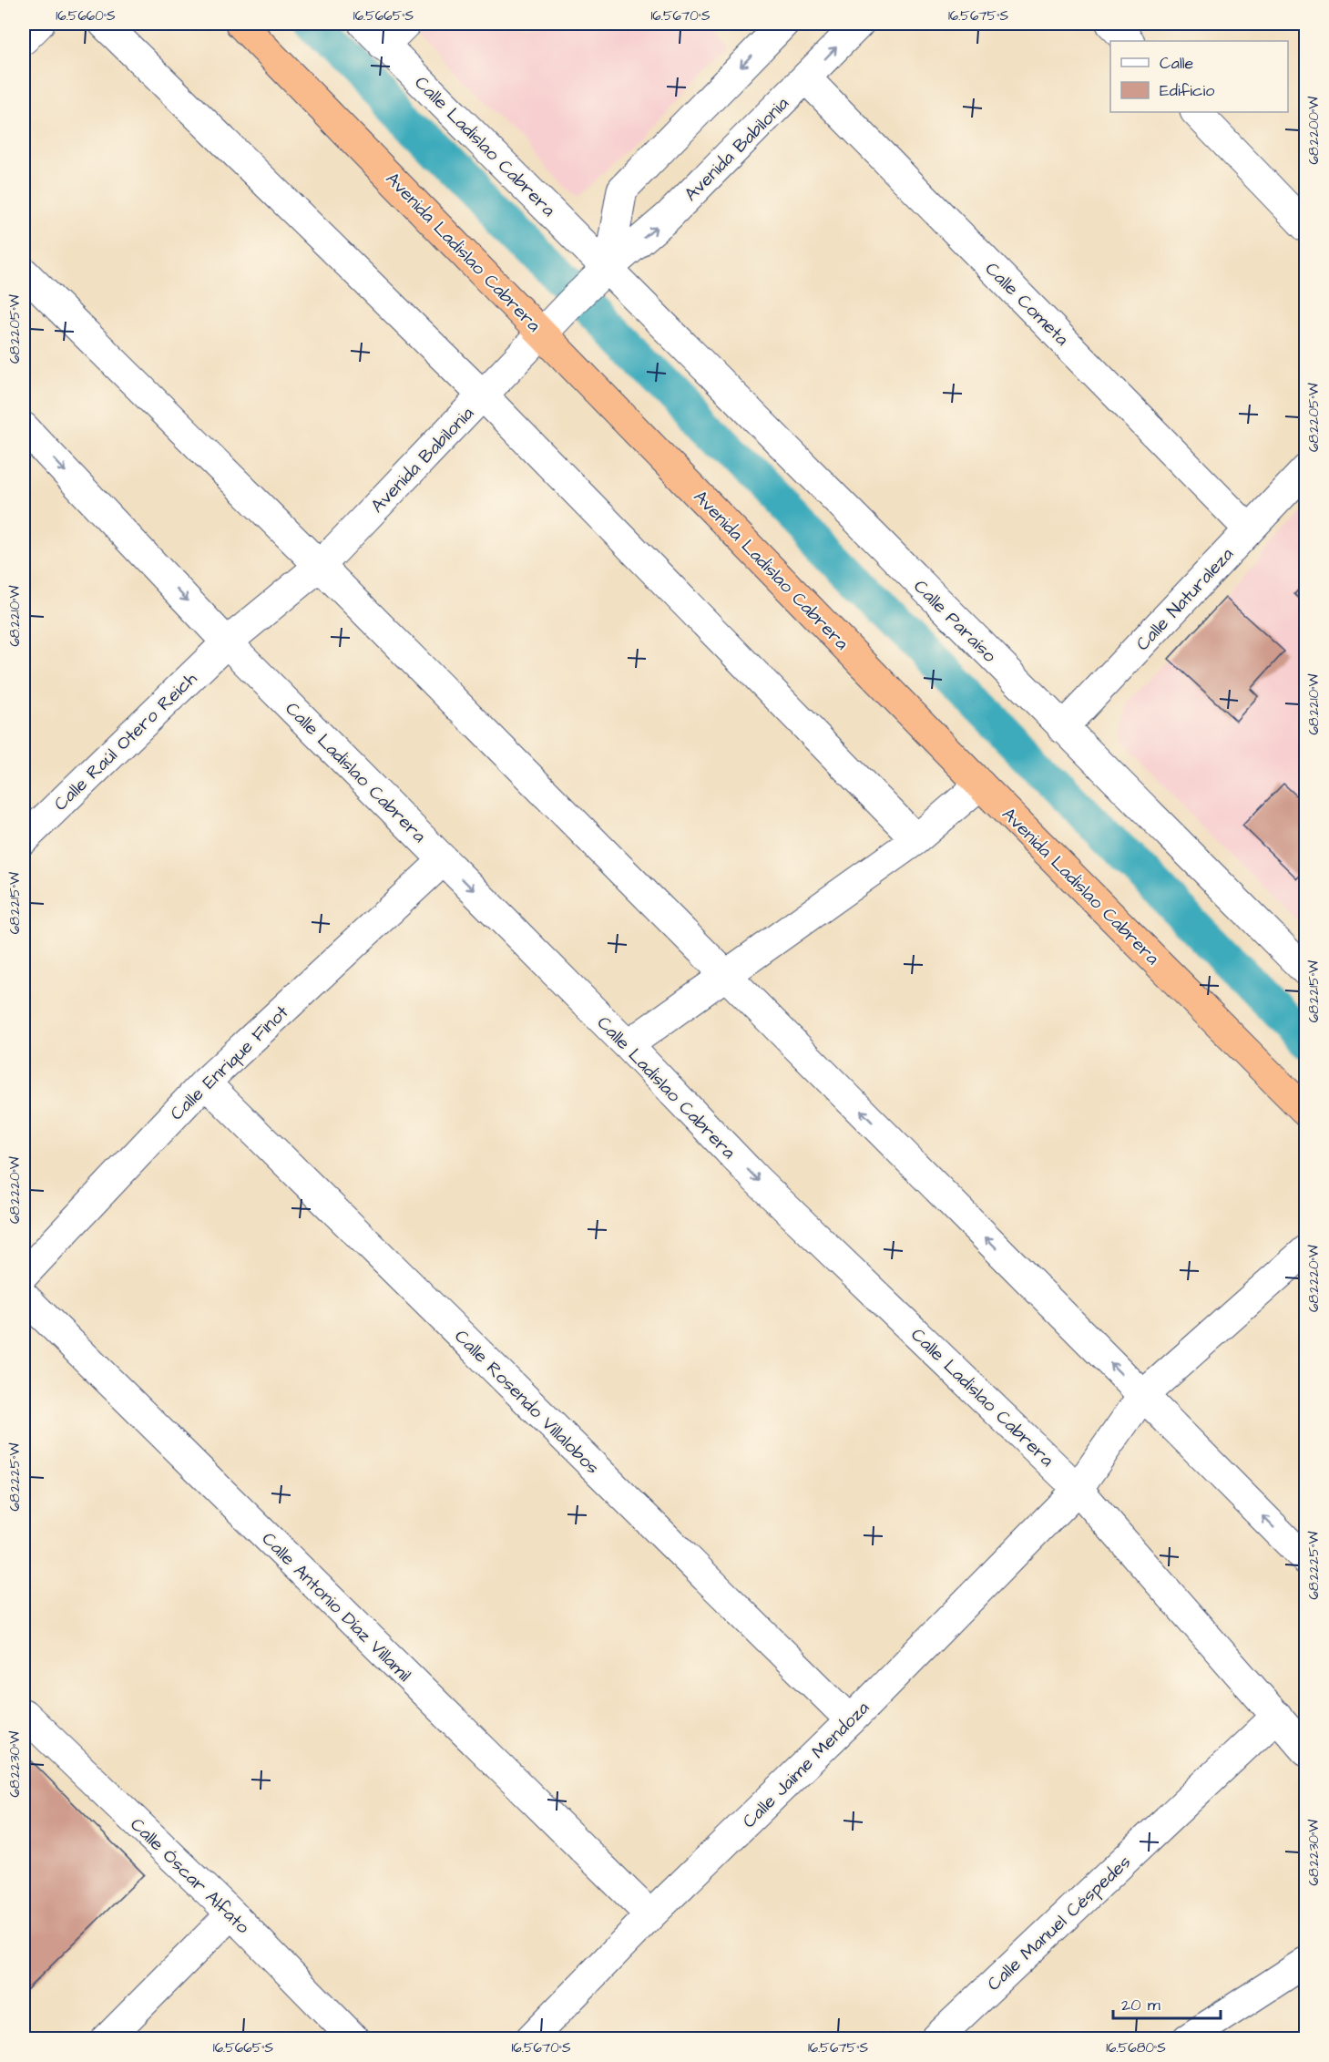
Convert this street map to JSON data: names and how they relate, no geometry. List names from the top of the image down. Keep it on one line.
{"streets":{"highway":["Avenida Ladislao Cabrera"],"street":["Calle Ladislao Cabrera","Avenida Babilonia","Calle Cometa","Calle Naturaleza","Calle Paraíso","Calle Raúl Otero Reich","Calle Enrique Finot","Calle Rosendo Villalobos","Calle Antonio Díaz Villamil","Calle Jaime Mendoza","Calle Óscar Alfato","Calle Manuel Céspedes"]},"crossings":[["Calle Ladislao Cabrera","Avenida Babilonia"],["Calle Ladislao Cabrera","Calle Paraíso"],["Calle Ladislao Cabrera","Calle Raúl Otero Reich"],["Calle Ladislao Cabrera","Calle Enrique Finot"],["Calle Ladislao Cabrera","Calle Jaime Mendoza"],["Calle Ladislao Cabrera","Calle Manuel Céspedes"],["Avenida Babilonia","Avenida Ladislao Cabrera"],["Avenida Babilonia","Calle Cometa"],["Avenida Babilonia","Calle Paraíso"],["Avenida Babilonia","Calle Raúl Otero Reich"],["Calle Cometa","Calle Naturaleza"],["Calle Naturaleza","Calle Paraíso"],["Calle Enrique Finot","Calle Rosendo Villalobos"],["Calle Rosendo Villalobos","Calle Jaime Mendoza"],["Calle Antonio Díaz Villamil","Calle Jaime Mendoza"]],"legend":["Calle","Edificio"],"scale_bar":"20 m","coordinates":["16.5660°S","16.5665°S","16.5670°S","16.5675°S","68.2200°W","68.2205°W","68.2210°W","68.2215°W","68.2220°W","68.2225°W","68.2230°W","16.5680°S"]}
